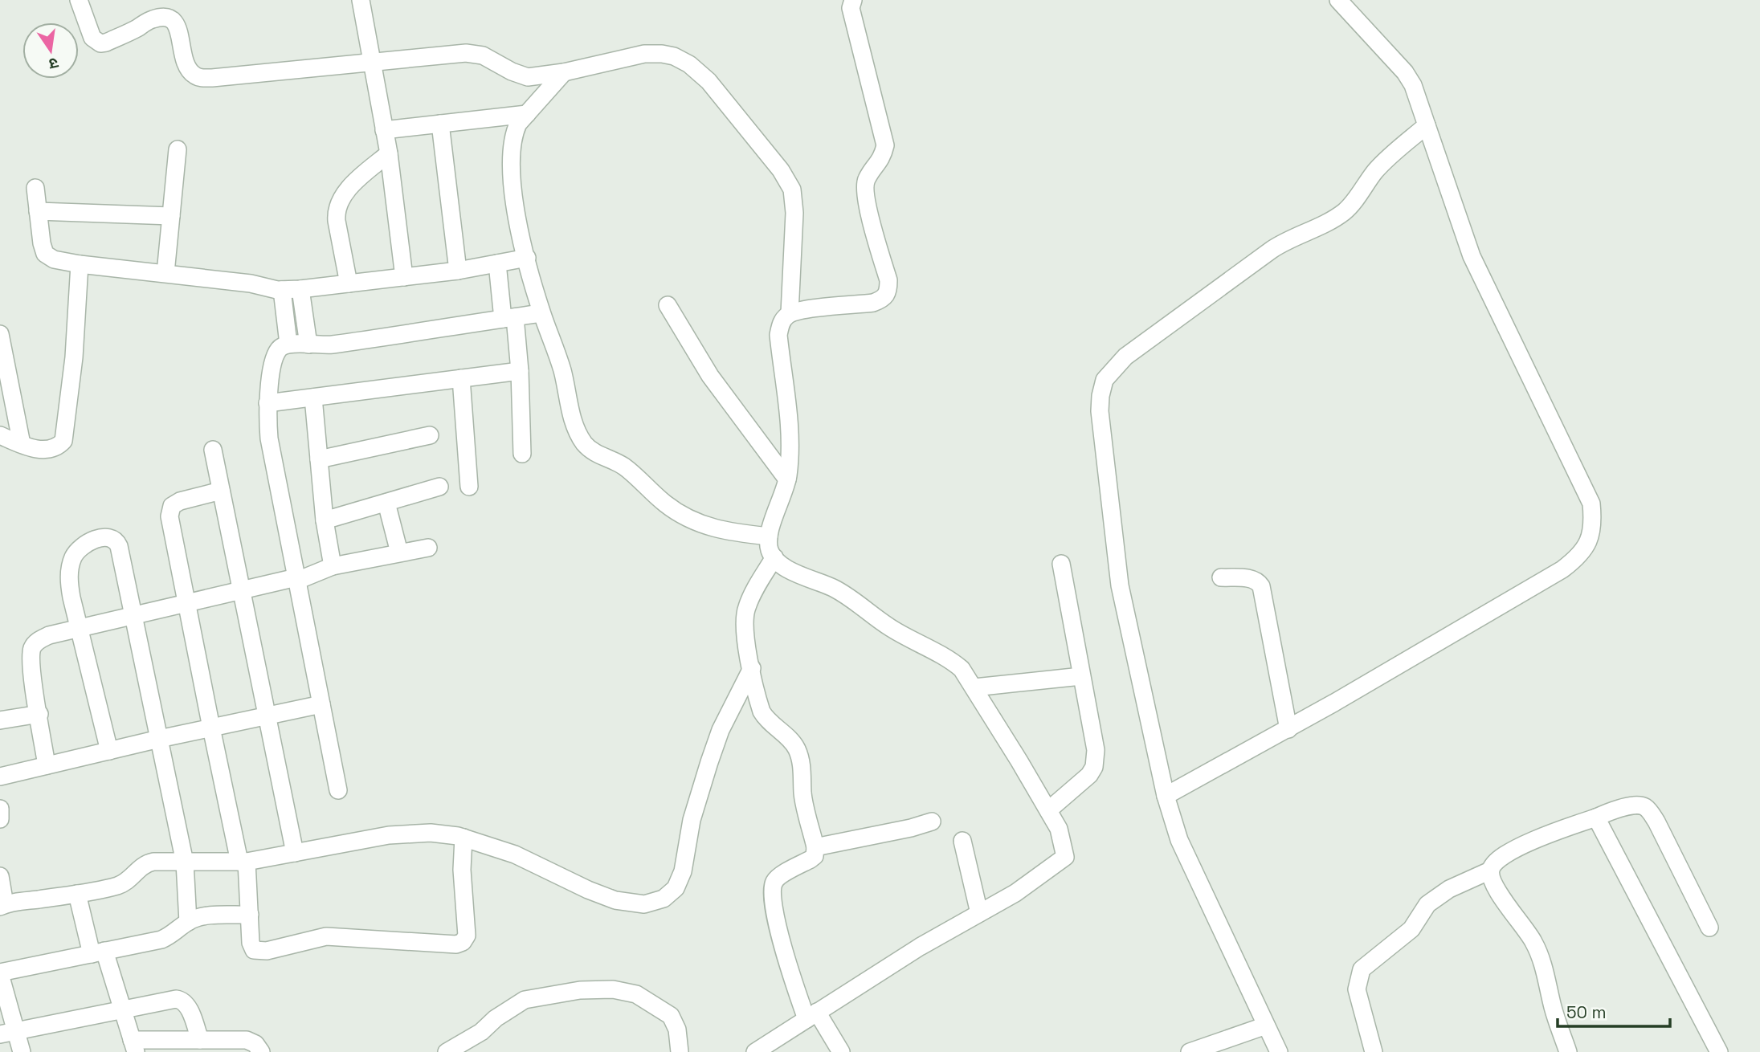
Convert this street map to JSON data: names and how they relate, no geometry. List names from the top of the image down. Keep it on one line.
{"scale_bar":"50 m","north":"bottom"}
